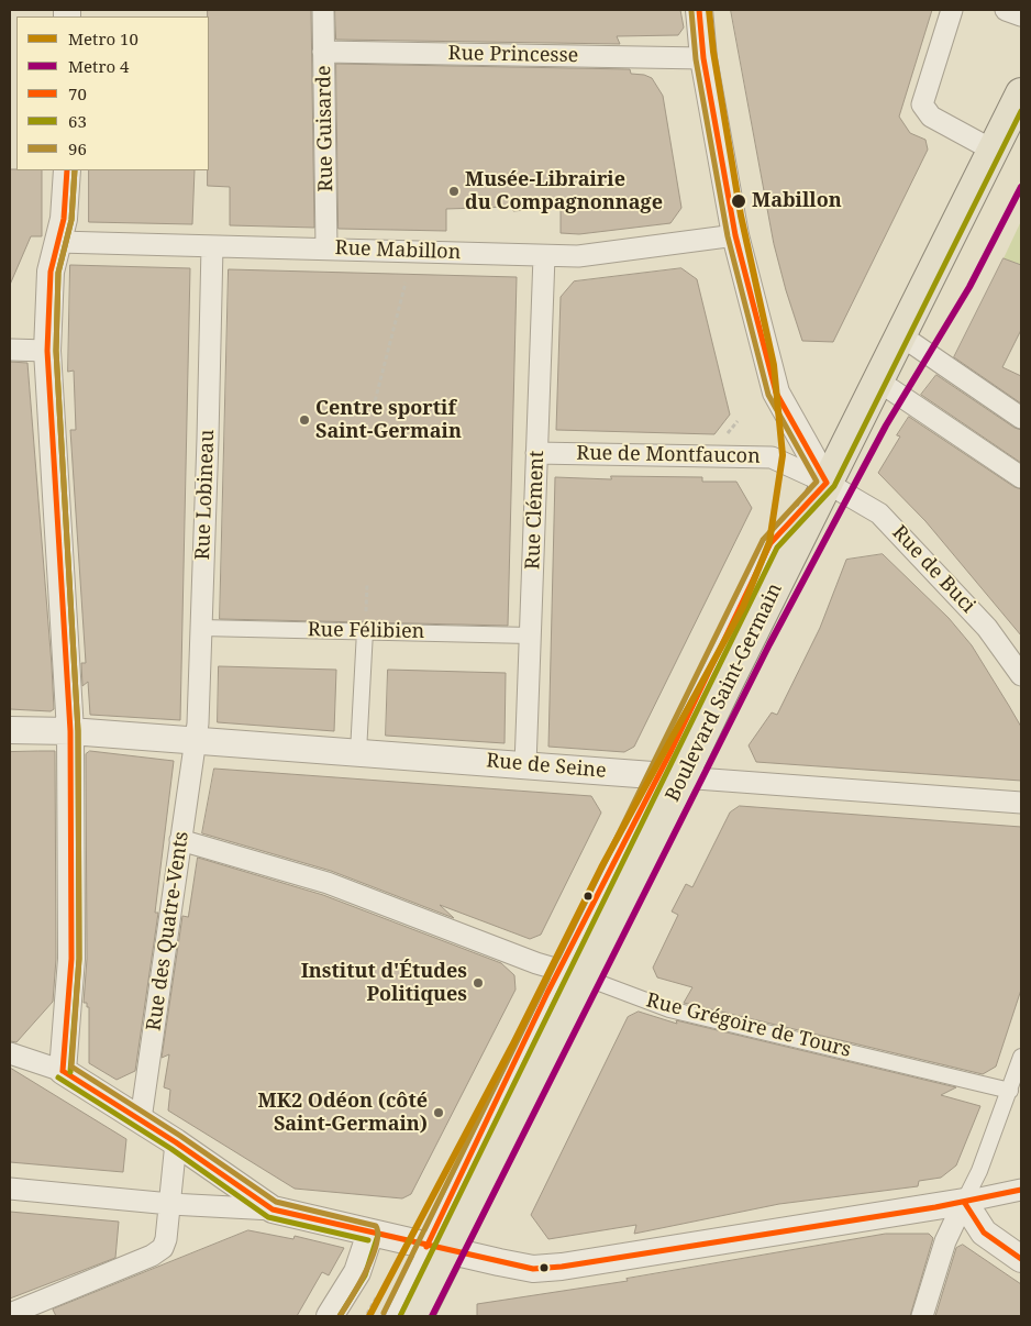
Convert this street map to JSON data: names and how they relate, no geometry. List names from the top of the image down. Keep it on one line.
{"streets":{"main road":["Boulevard Saint-Germain"],"street":["Rue Princesse","Rue Guisarde","Rue Mabillon","Rue de Montfaucon","Rue Lobineau","Rue Clément","Rue de Buci","Rue Félibien","Rue de Seine","Rue des Quatre-Vents","Rue Grégoire de Tours"]},"crossings":[["Rue Princesse","Rue Guisarde"],["Rue Guisarde","Rue Mabillon"],["Rue Mabillon","Rue Lobineau"],["Rue Mabillon","Rue Clément"],["Rue de Montfaucon","Rue Clément"],["Rue de Montfaucon","Rue de Buci"],["Rue de Montfaucon","Boulevard Saint-Germain"],["Rue Lobineau","Rue Félibien"],["Rue Lobineau","Rue de Seine"],["Rue Lobineau","Rue des Quatre-Vents"],["Rue Clément","Rue Félibien"],["Rue Clément","Rue de Seine"],["Rue de Buci","Boulevard Saint-Germain"],["Boulevard Saint-Germain","Rue de Seine"],["Boulevard Saint-Germain","Rue Grégoire de Tours"],["Rue de Seine","Rue des Quatre-Vents"],["Rue des Quatre-Vents","Rue Grégoire de Tours"]],"places":["Musée-Librairie du Compagnonnage","Mabillon","Centre sportif Saint-Germain","Institut d'Études Politiques","MK2 Odéon (côté Saint-Germain)"],"lines":["metro line 10","transit line 70","transit line 96","transit line 63","metro line 4"],"legend":["Metro 10","Metro 4","70","63","96"]}
